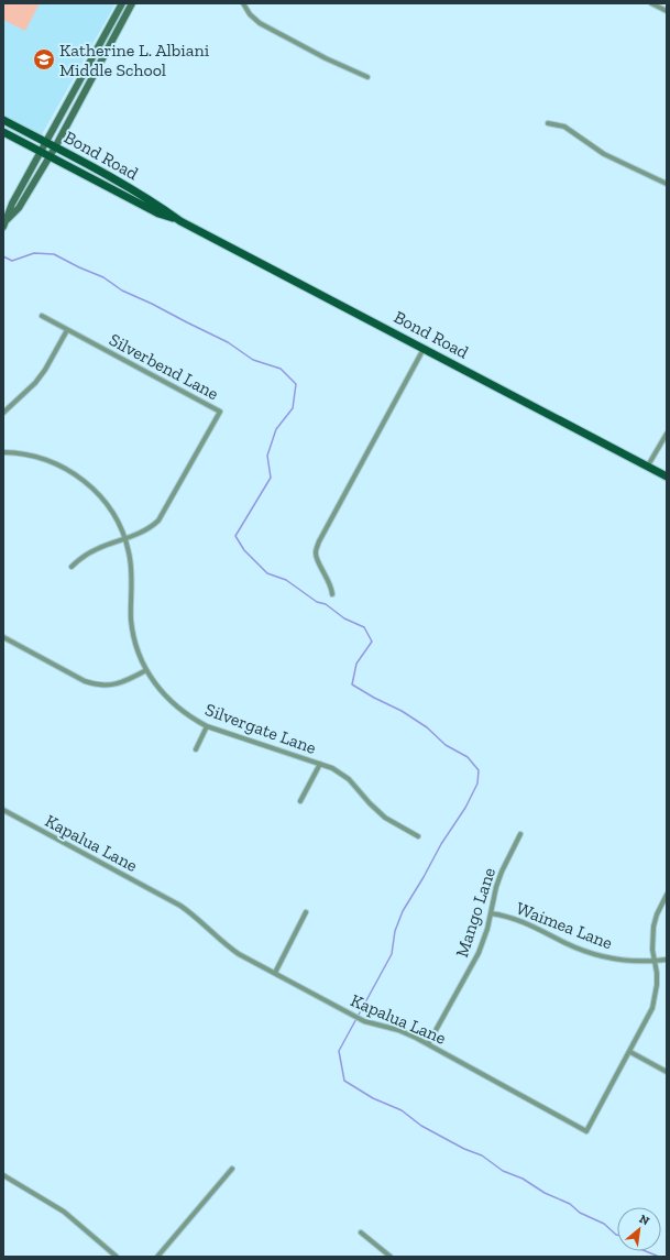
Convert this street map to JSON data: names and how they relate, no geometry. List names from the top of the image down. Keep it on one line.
{"streets":{"main road":["Bond Road"],"street":["Silverbend Lane","Silvergate Lane","Kapalua Lane","Mango Lane","Waimea Lane"]},"crossings":[["Silverbend Lane","Silvergate Lane"],["Kapalua Lane","Mango Lane"],["Kapalua Lane","Waimea Lane"],["Mango Lane","Waimea Lane"]],"places":{"school or university":["Katherine L. Albiani Middle School"]},"north":"top right"}
